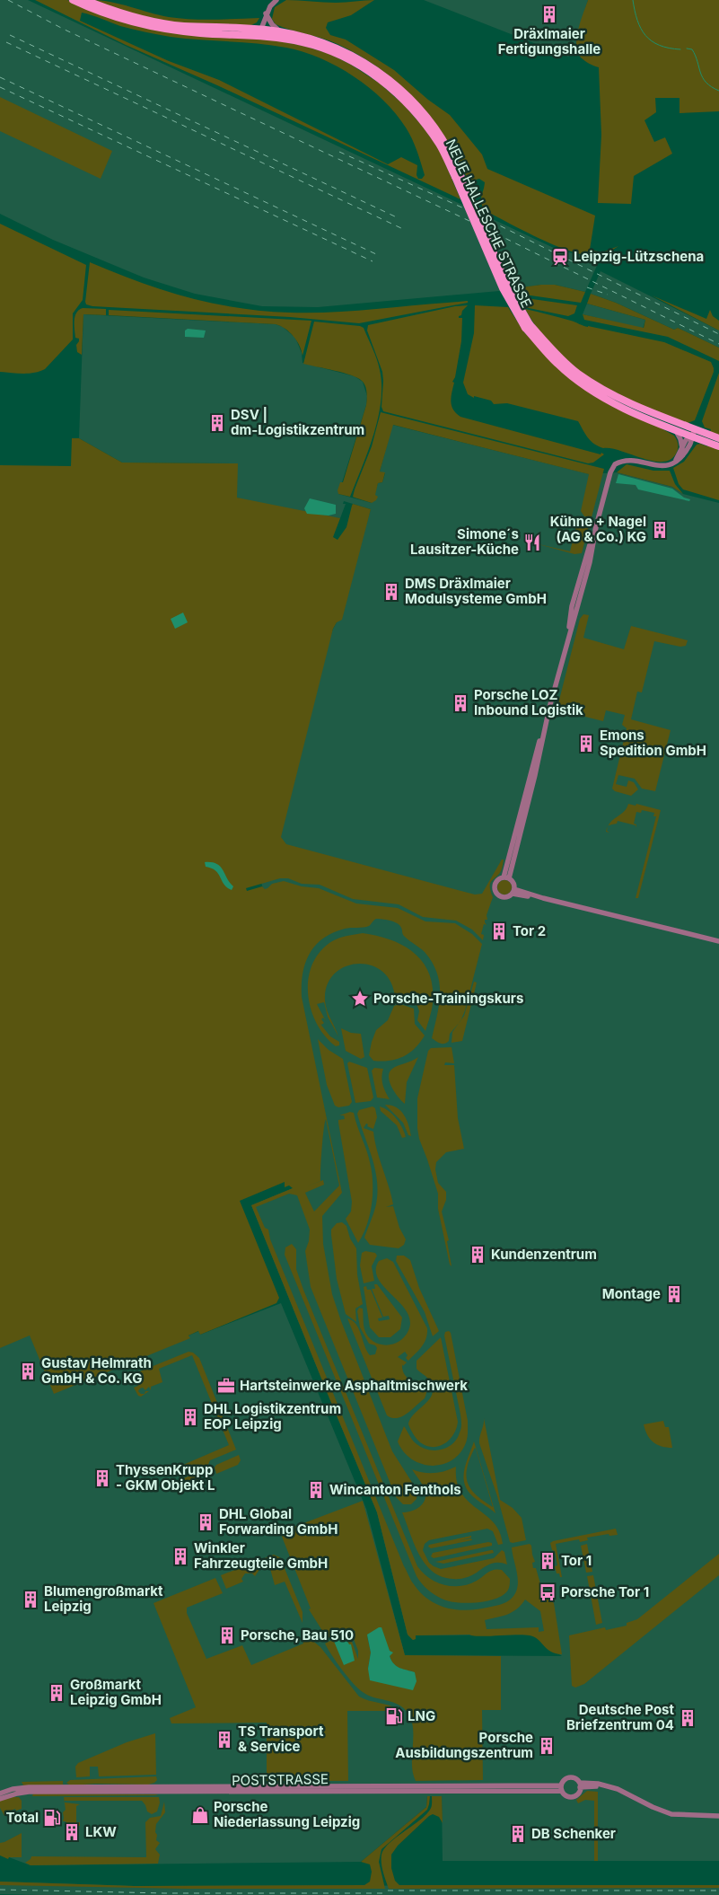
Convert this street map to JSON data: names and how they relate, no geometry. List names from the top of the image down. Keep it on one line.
{"streets":{"main road":["NEUE HALLESCHE STRASSE"],"street":["POSTSTRASSE"]},"places":{"building":["Dräxlmaier Fertigungshalle","DSV | dm-Logistikzentrum","Kühne + Nagel (AG & Co.) KG","DMS Dräxlmaier Modulsysteme GmbH","Porsche LOZ Inbound Logistik","Emons Spedition GmbH","Tor 2","Kundenzentrum","Montage","Gustav Helmrath GmbH & Co. KG","DHL Logistikzentrum EOP Leipzig","ThyssenKrupp - GKM Objekt L","Wincanton Fenthols","DHL Global Forwarding GmbH","Winkler Fahrzeugteile GmbH","Tor 1","Blumengroßmarkt Leipzig","Porsche, Bau 510","Großmarkt Leipzig GmbH","Deutsche Post Briefzentrum 04","TS Transport & Service","Porsche Ausbildungszentrum","LKW","DB Schenker"],"station":["Leipzig-Lützschena"],"restaurant":["Simone´s Lausitzer-Küche"],"place":["Porsche-Trainingskurs"],"office":["Hartsteinwerke Asphaltmischwerk"],"bus stop":["Porsche Tor 1"],"fuel station":["LNG","Total"],"shop":["Porsche Niederlassung Leipzig"]}}
